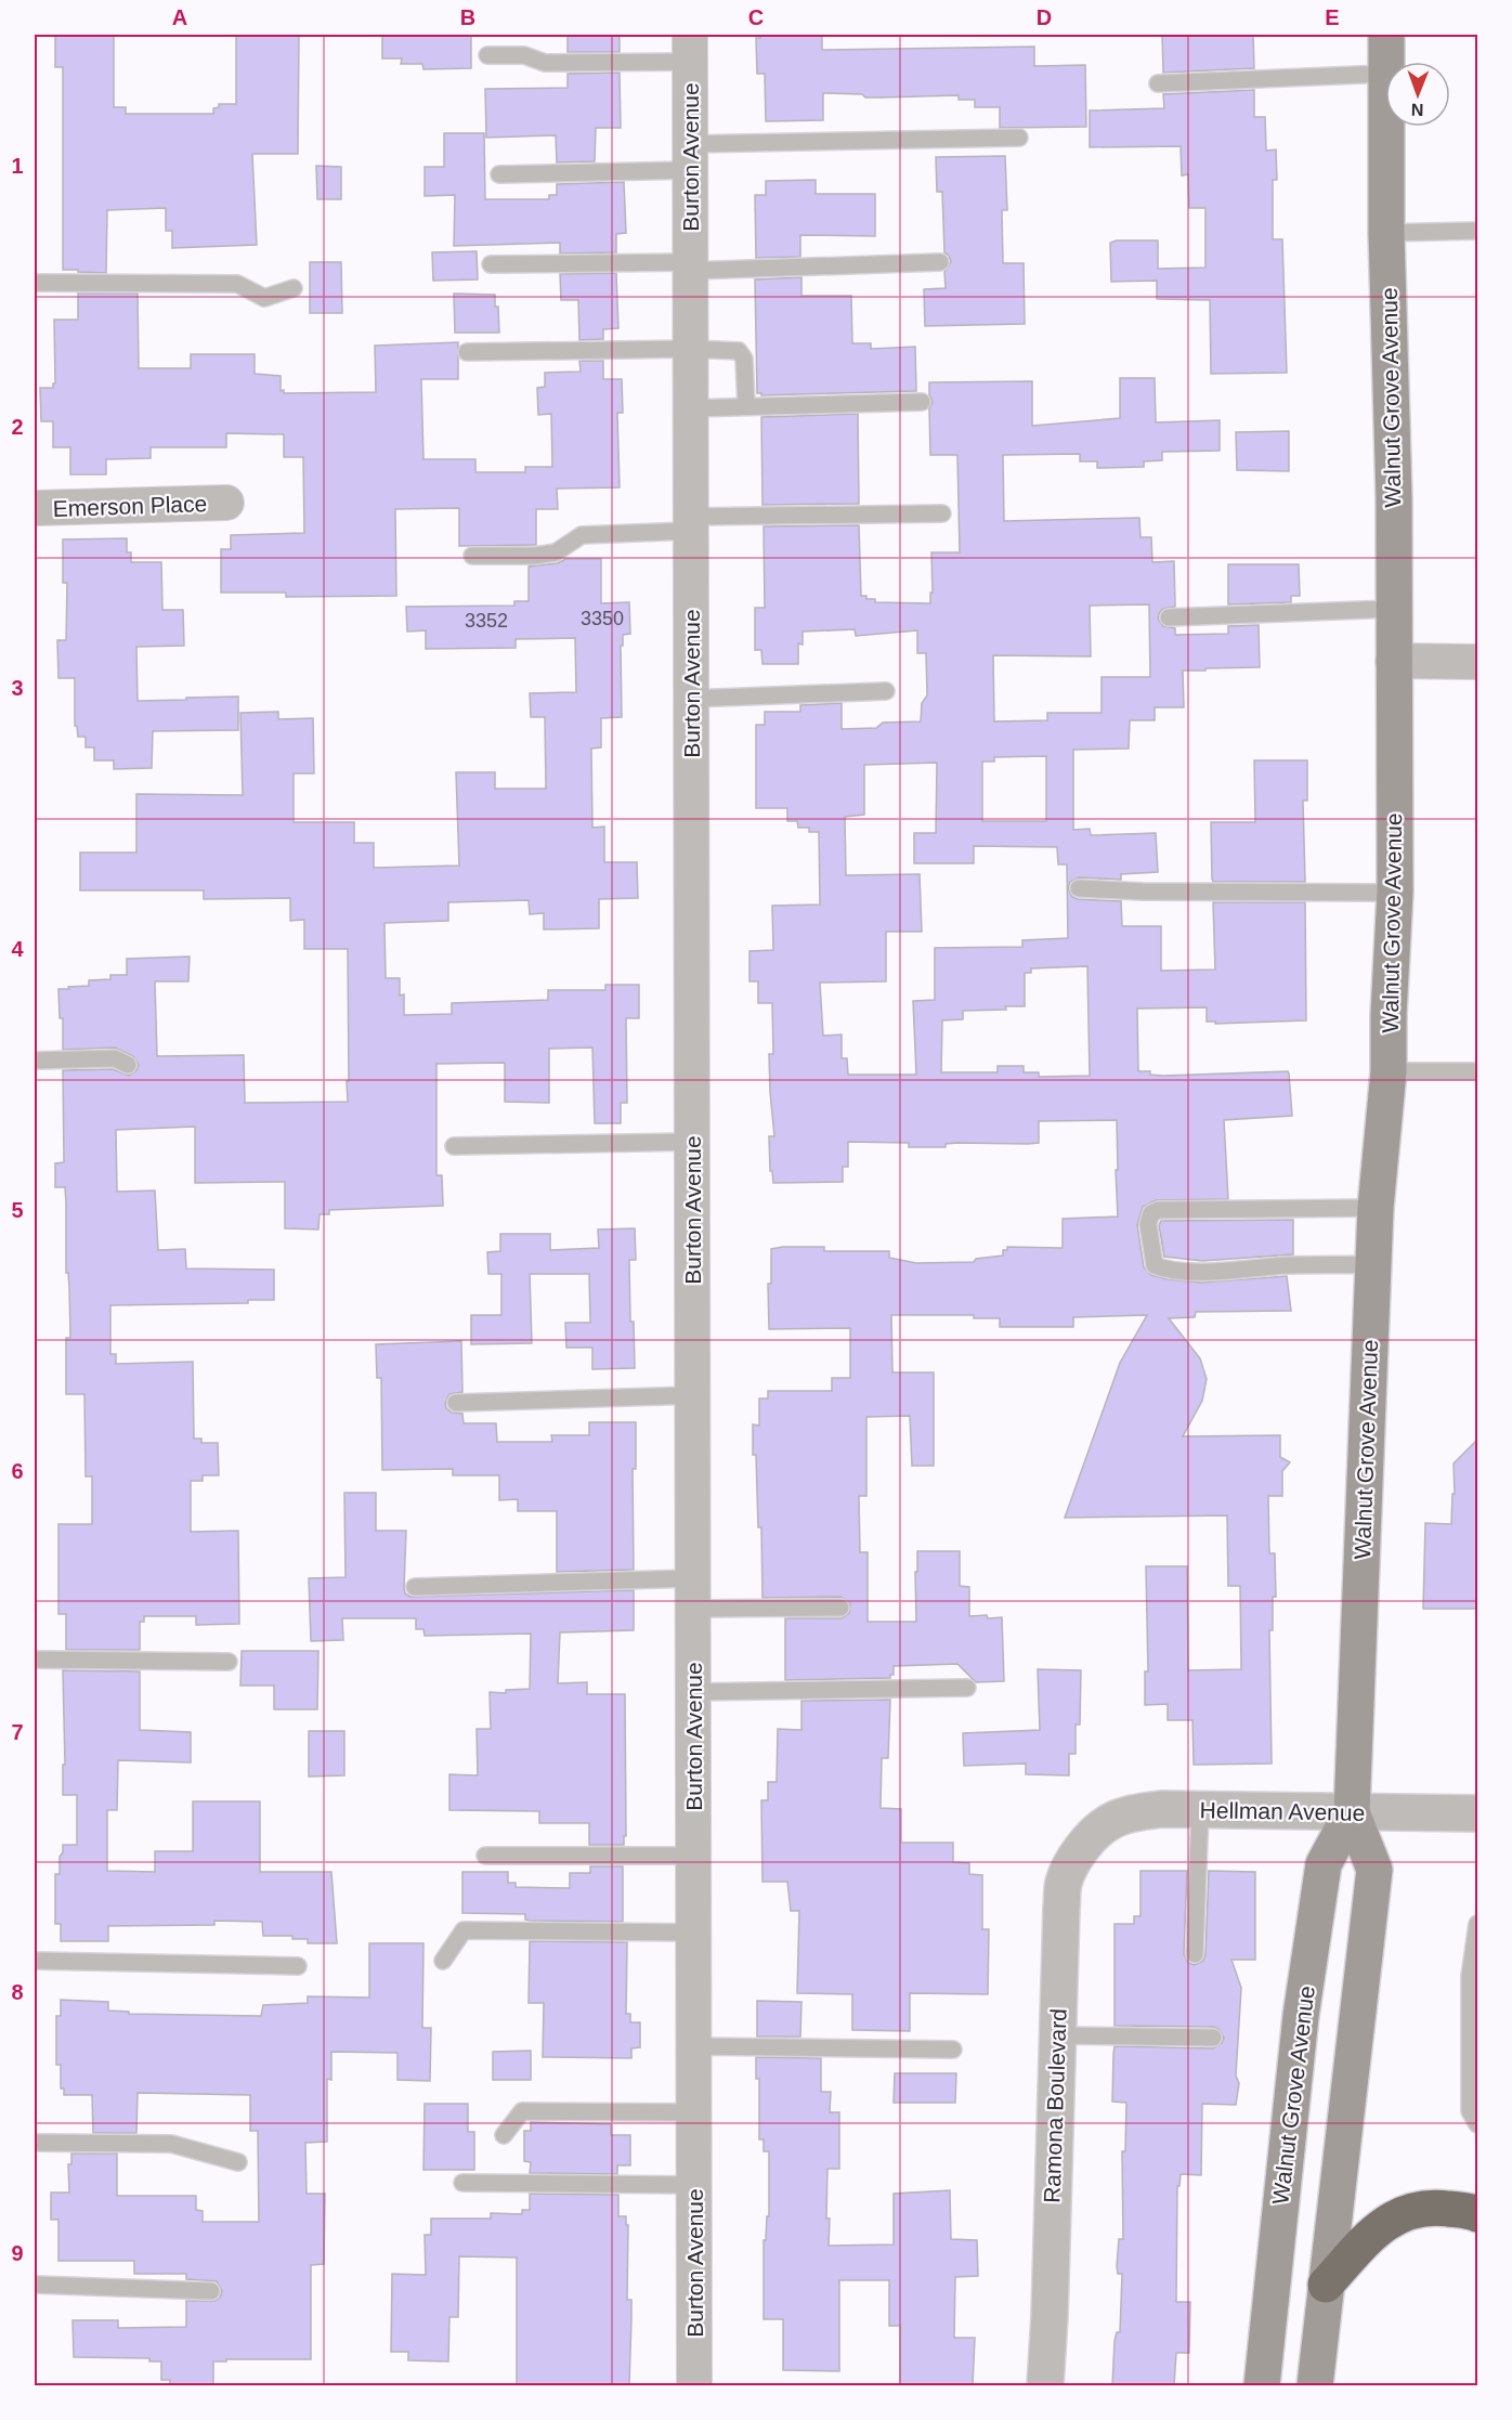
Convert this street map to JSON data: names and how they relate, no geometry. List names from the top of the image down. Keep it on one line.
{"streets":{"main road":["Walnut Grove Avenue"],"street":["Burton Avenue","Emerson Place","Hellman Avenue","Ramona Boulevard"]},"crossings":[["Walnut Grove Avenue","Hellman Avenue"],["Hellman Avenue","Ramona Boulevard"]],"house_numbers":["3350","3352"],"north":"bottom","grid":{"columns":["A","B","C","D","E"],"rows":["1","2","3","4","5","6","7","8","9"]}}
